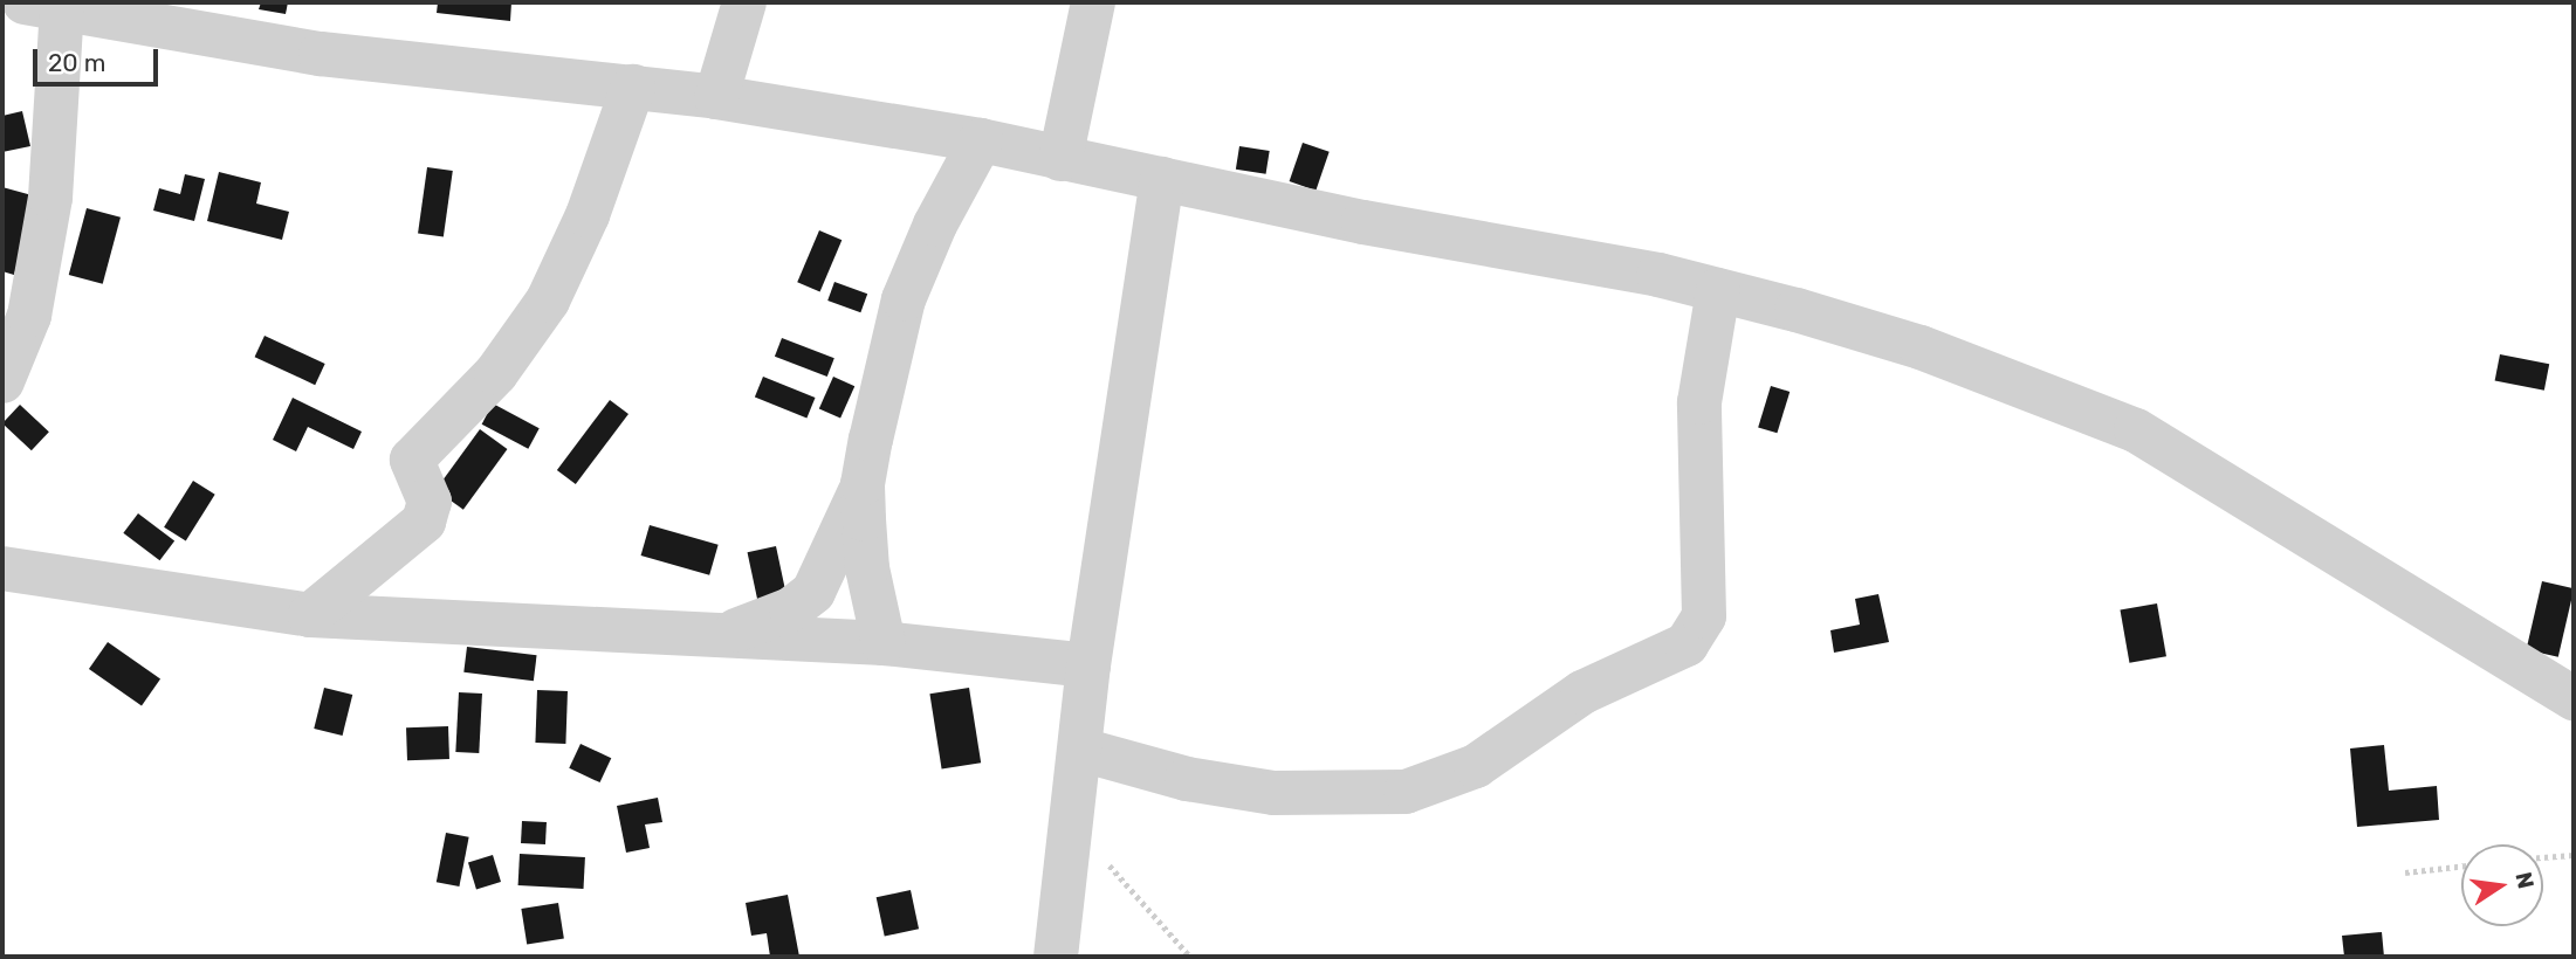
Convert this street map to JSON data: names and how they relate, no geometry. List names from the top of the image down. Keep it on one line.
{"scale_bar":"20 m","north":"right"}
